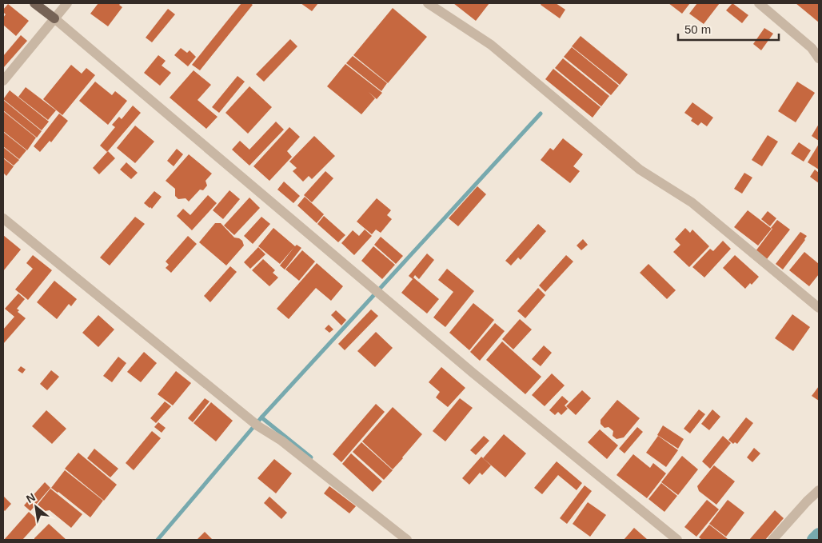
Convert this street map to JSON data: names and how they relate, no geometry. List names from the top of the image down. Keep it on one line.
{"scale_bar":"50 m","north":"top left"}
